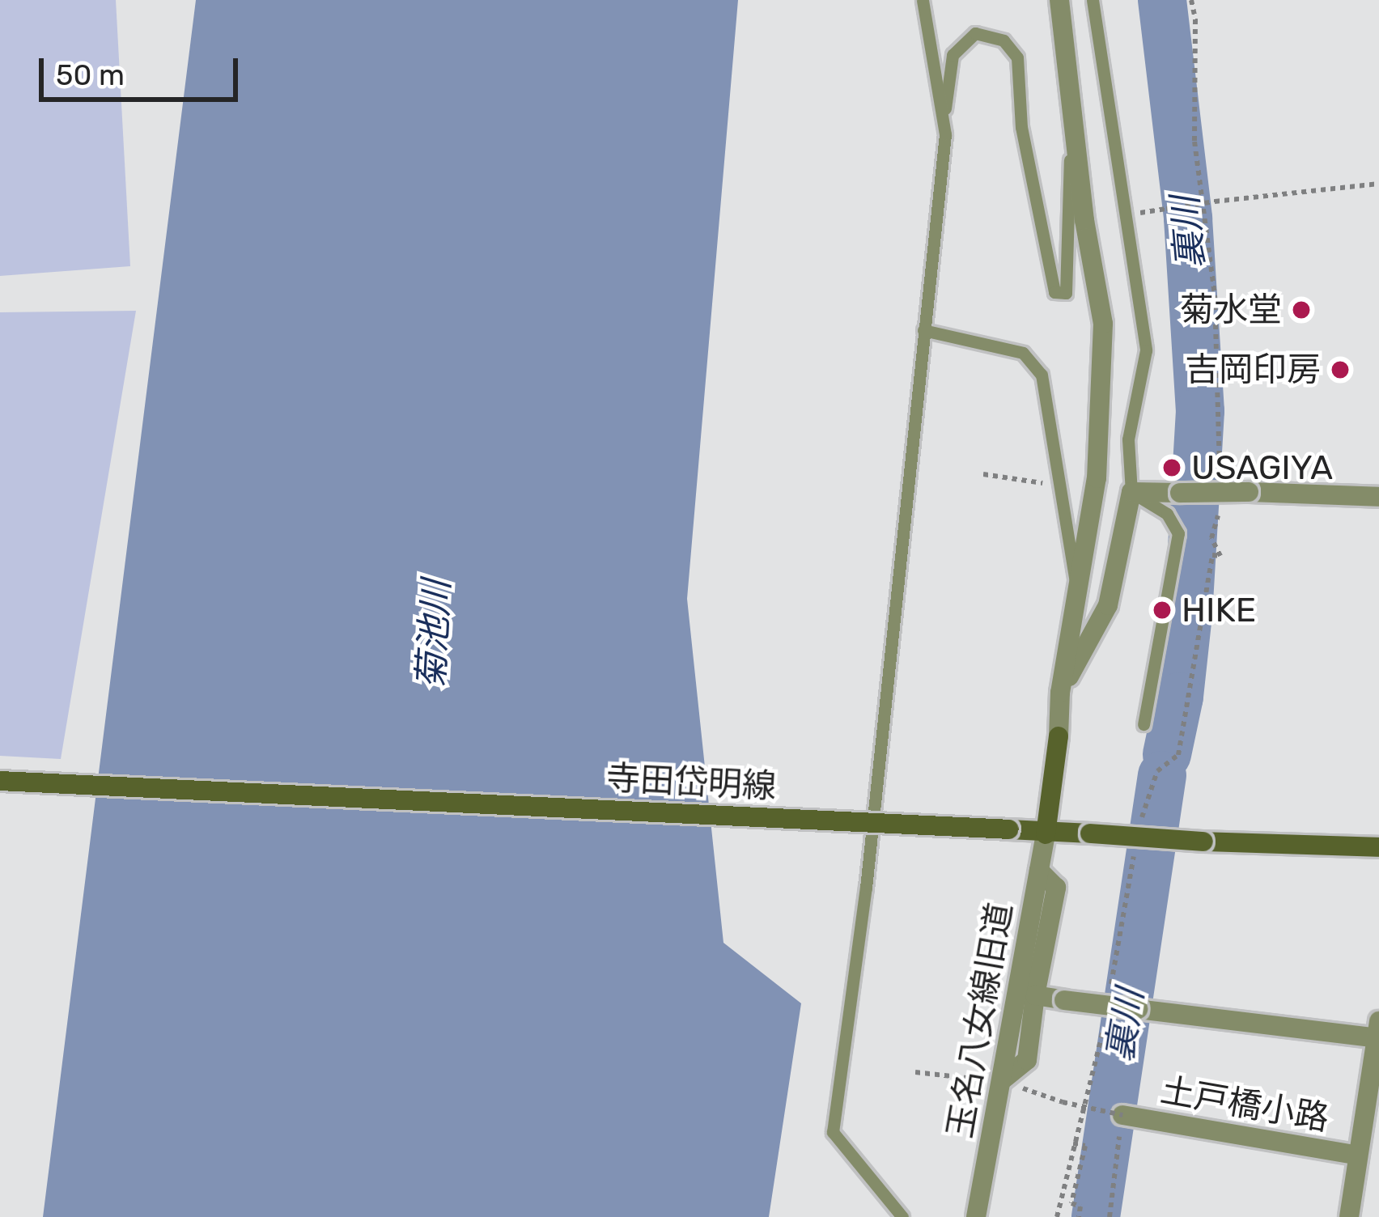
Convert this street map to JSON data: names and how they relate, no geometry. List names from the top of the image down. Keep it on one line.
{"streets":{"main road":["寺田岱明線"],"street":["玉名八女線旧道","土戸橋小路"]},"crossings":[["寺田岱明線","玉名八女線旧道"]],"water":["裏川","菊池川"],"places":["菊水堂","吉岡印房","USAGIYA","HIKE"],"scale_bar":"50 m"}
